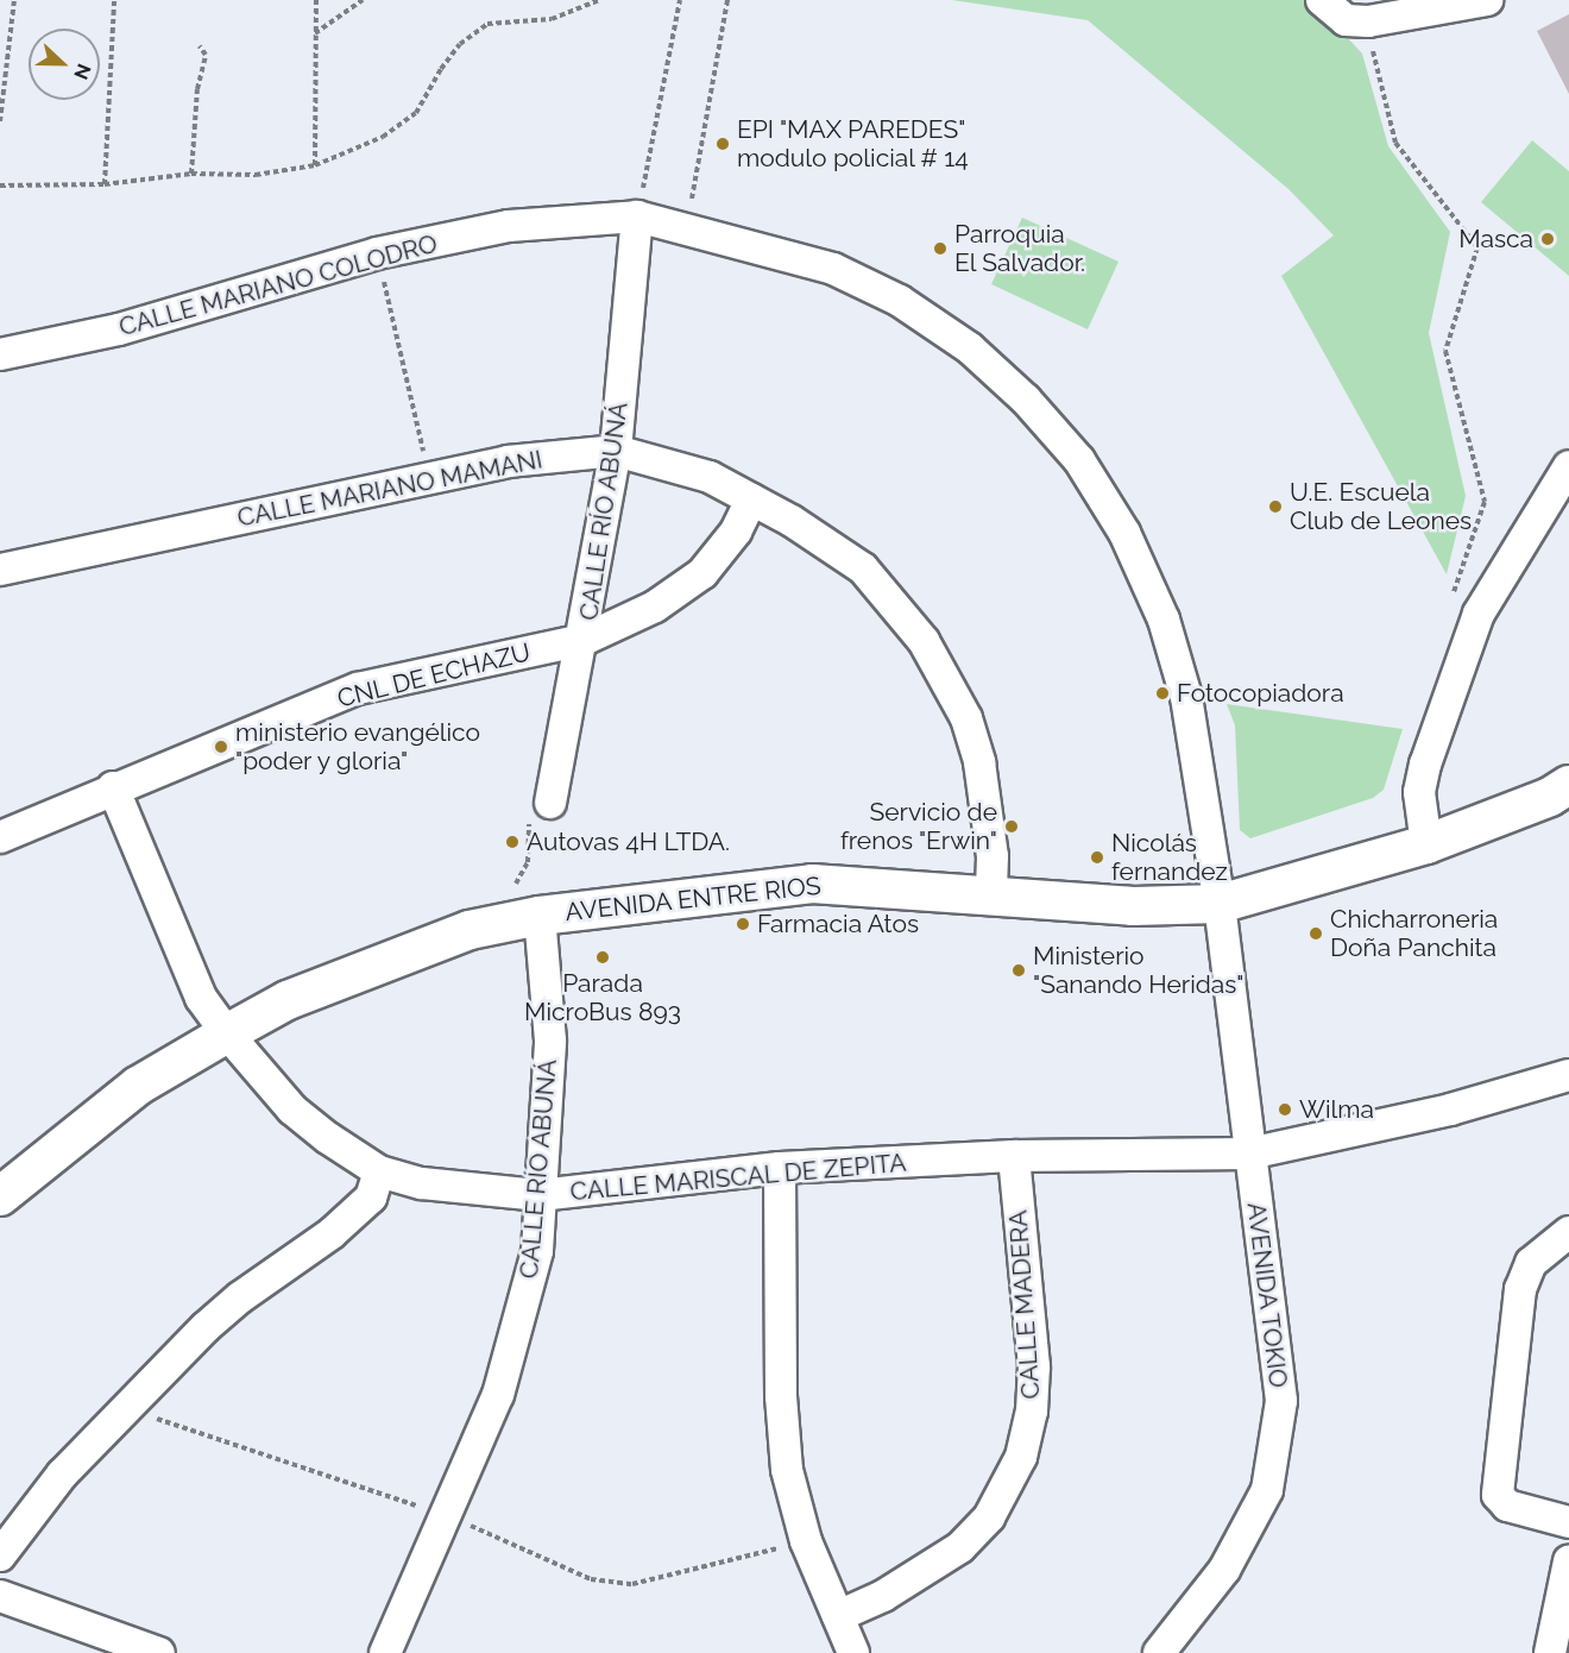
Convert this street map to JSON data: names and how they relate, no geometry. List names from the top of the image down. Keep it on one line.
{"streets":{"main road":["AVENIDA ENTRE RIOS"],"street":["CALLE MARIANO COLODRO","CALLE MARIANO MAMANI","CALLE RÍO ABUNÁ","CNL DE ECHAZU","CALLE MARISCAL DE ZEPITA","AVENIDA TOKIO","CALLE MADERA"]},"crossings":[["CALLE MARIANO COLODRO","CALLE RÍO ABUNÁ"],["CALLE MARIANO COLODRO","AVENIDA ENTRE RIOS"],["CALLE MARIANO COLODRO","AVENIDA TOKIO"],["CALLE MARIANO MAMANI","CALLE RÍO ABUNÁ"],["CALLE MARIANO MAMANI","CNL DE ECHAZU"],["CALLE MARIANO MAMANI","AVENIDA ENTRE RIOS"],["CALLE RÍO ABUNÁ","CNL DE ECHAZU"],["CALLE RÍO ABUNÁ","AVENIDA ENTRE RIOS"],["CALLE RÍO ABUNÁ","CALLE MARISCAL DE ZEPITA"],["CNL DE ECHAZU","CALLE MARISCAL DE ZEPITA"],["AVENIDA ENTRE RIOS","CALLE MARISCAL DE ZEPITA"],["AVENIDA ENTRE RIOS","AVENIDA TOKIO"],["CALLE MARISCAL DE ZEPITA","AVENIDA TOKIO"],["CALLE MARISCAL DE ZEPITA","CALLE MADERA"]],"places":["EPI \"MAX PAREDES\" modulo policial # 14","Masca","Parroquia El Salvador.","U.E. Escuela Club de Leones","Fotocopiadora","ministerio evangélico \"poder y gloria\"","Servicio de frenos \"Erwin\"","Autovas 4H LTDA.","Nicolás fernandez","Farmacia Atos","Chicharroneria Doña Panchita","Parada MicroBus 893","Ministerio \"Sanando Heridas\"","Wilma"],"north":"right"}
